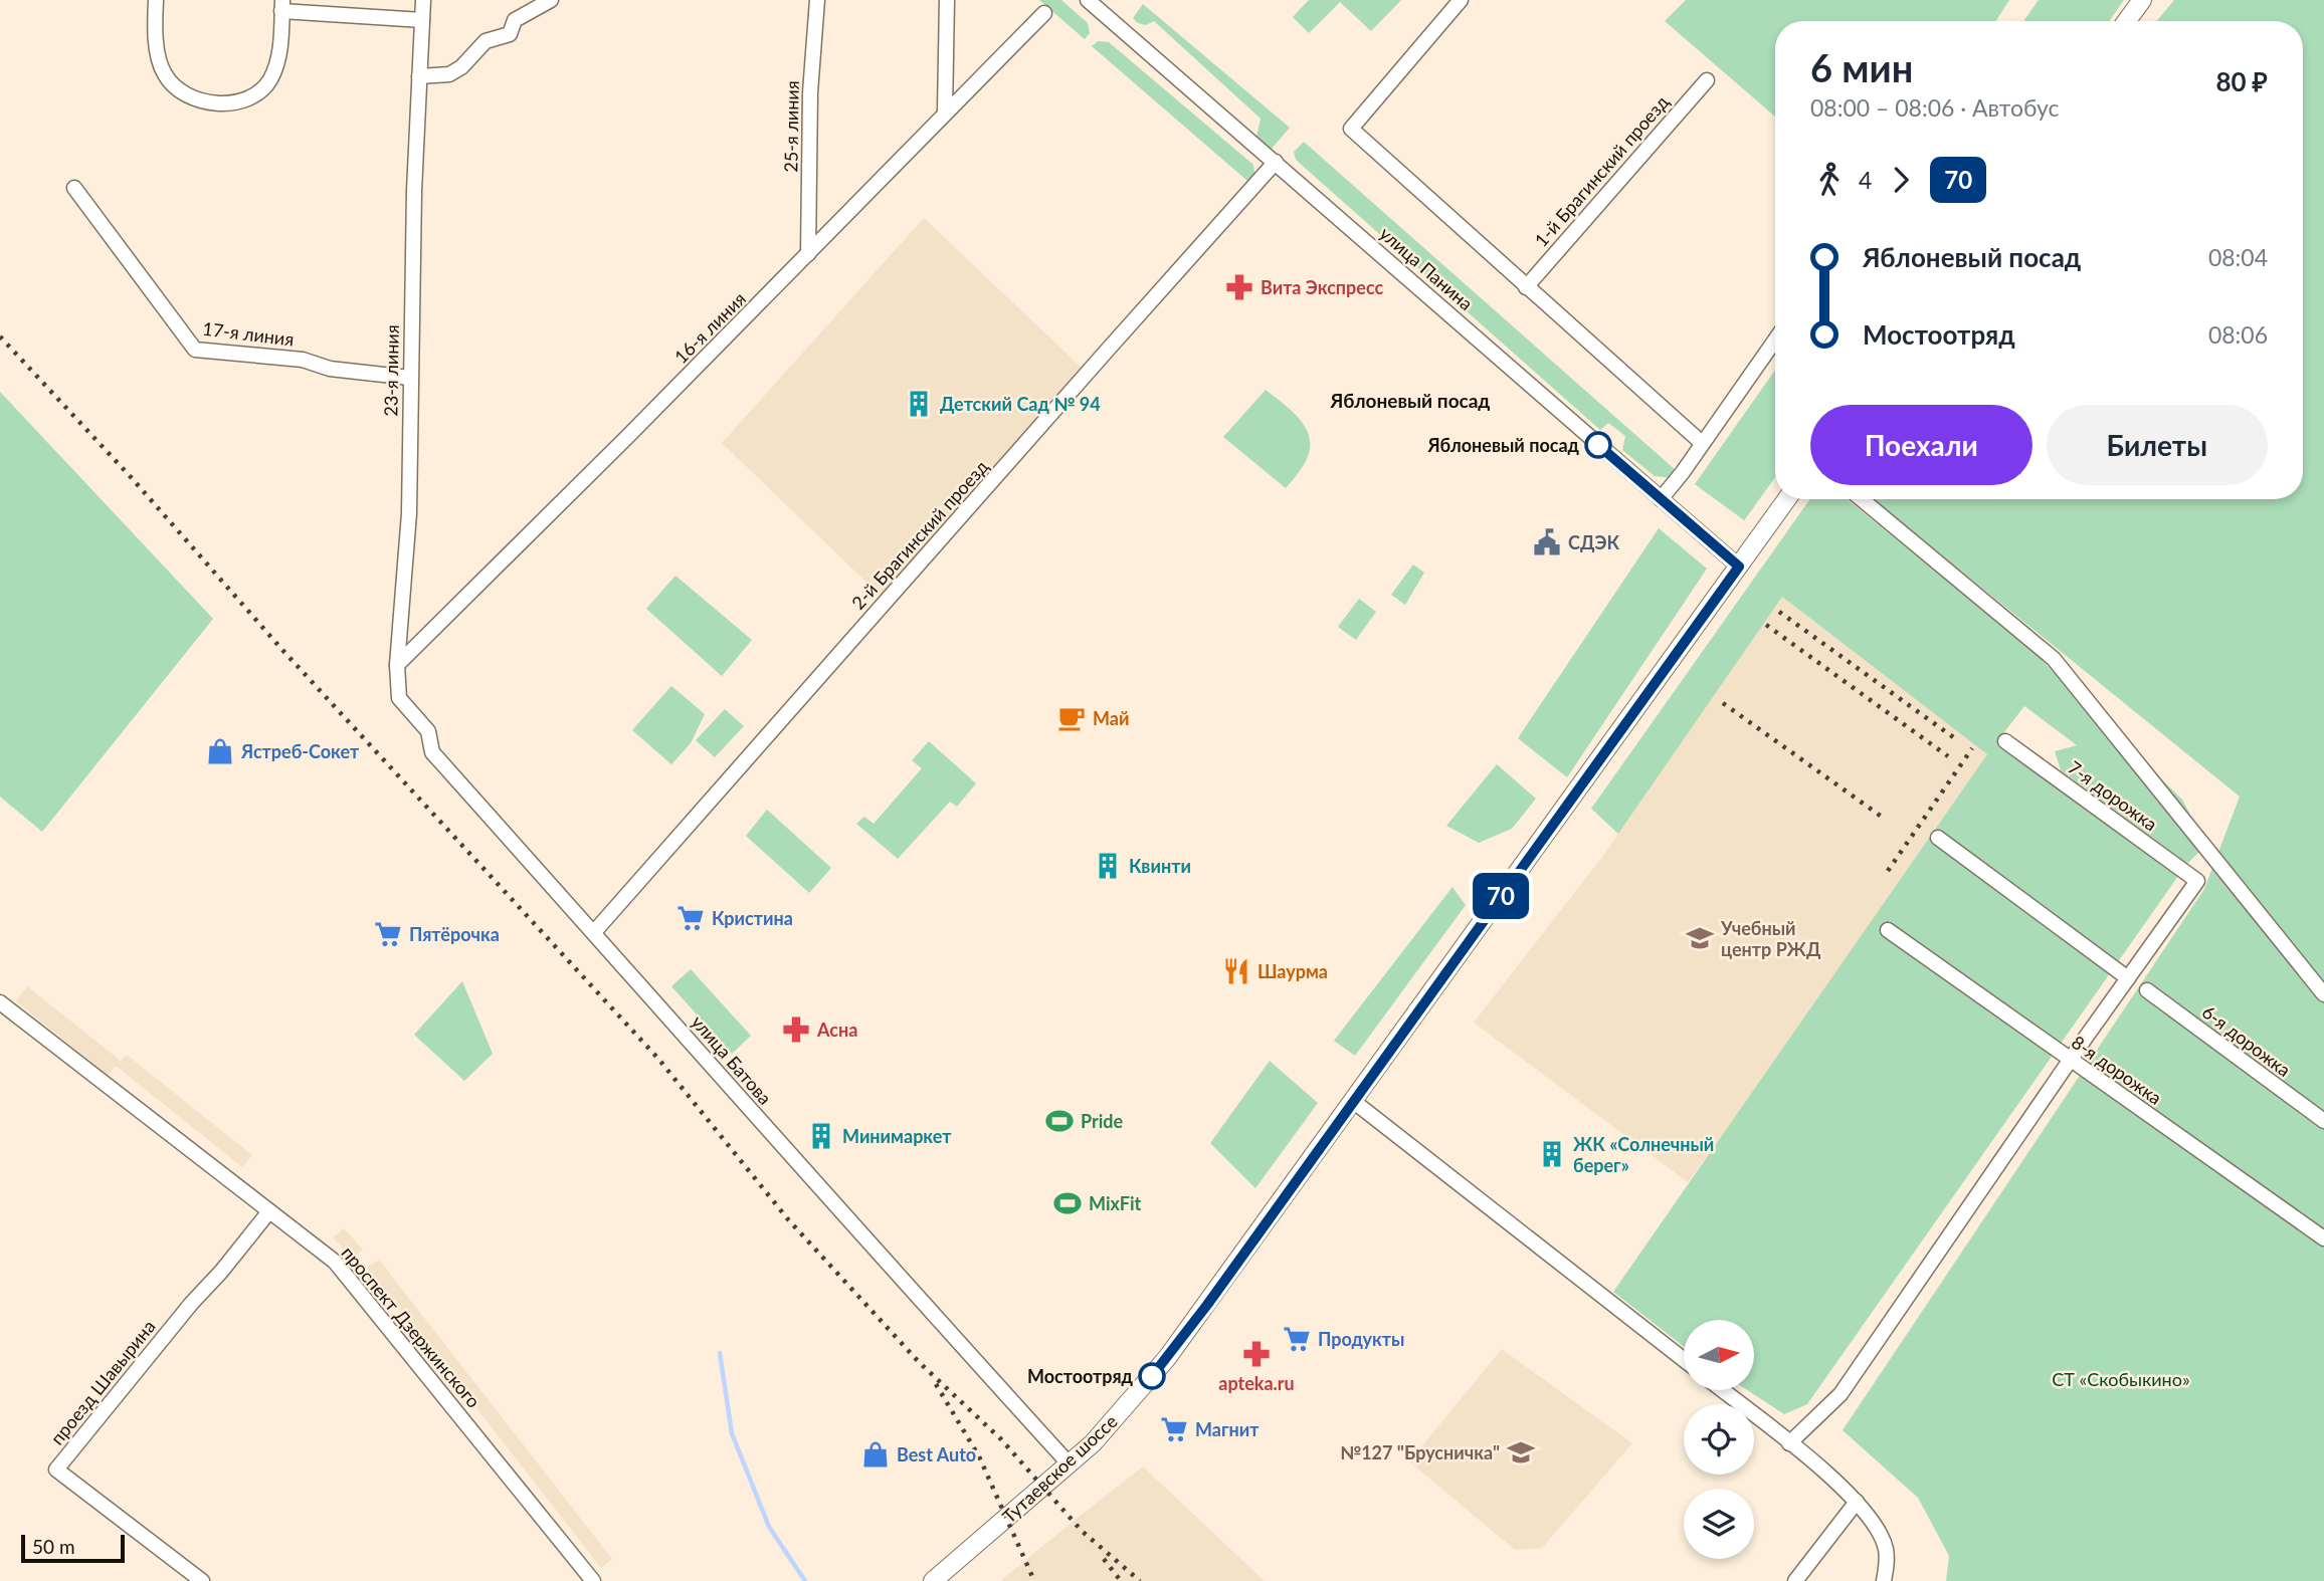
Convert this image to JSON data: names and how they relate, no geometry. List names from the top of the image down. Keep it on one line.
{"streets":{"main road":["Тутаевское шоссе"],"street":["25-я линия","1-й Брагинский проезд","улица Панина","16-я линия","17-я линия","23-я линия","2-й Брагинский проезд","7-я дорожка","6-я дорожка","улица Батова","8-я дорожка","проспект Дзержинского","проезд Шавырина"]},"crossings":[["25-я линия","16-я линия"],["улица Панина","2-й Брагинский проезд"],["улица Панина","Тутаевское шоссе"],["16-я линия","23-я линия"],["16-я линия","улица Батова"],["17-я линия","23-я линия"],["23-я линия","улица Батова"],["2-й Брагинский проезд","улица Батова"],["улица Батова","Тутаевское шоссе"],["проспект Дзержинского","проезд Шавырина"]],"districts":["Яблоневый посад"],"parks":["СТ «Скобыкино»"],"places":{"pharmacy":["Вита Экспресс","Асна","apteka.ru"],"building":["Детский Сад № 94","Квинти","Минимаркет","ЖК «Солнечный берег»"],"other":["Яблоневый посад","Мостоотряд"],"public building":["СДЭК"],"cafe":["Май"],"shop":["Ястреб-Сокет","Best Auto"],"supermarket":["Кристина","Пятёрочка","Продукты","Магнит"],"school or university":["Учебный центр РЖД","№127 \"Брусничка\""],"restaurant":["Шаурма"],"sports":["Pride","MixFit"]},"lines":["bus line 70"],"scale_bar":"50 m","north":"right","page":{"on_map":"70","heading":["6 мин","08:00 – 08:06 · Автобус","80 ₽"],"legs":["4","70"],"list":[{"name":"Яблоневый посад","value":"08:04"},{"name":"Мостоотряд","value":"08:06"}],"buttons":["Поехали","Билеты"],"scale":"50 m"}}
